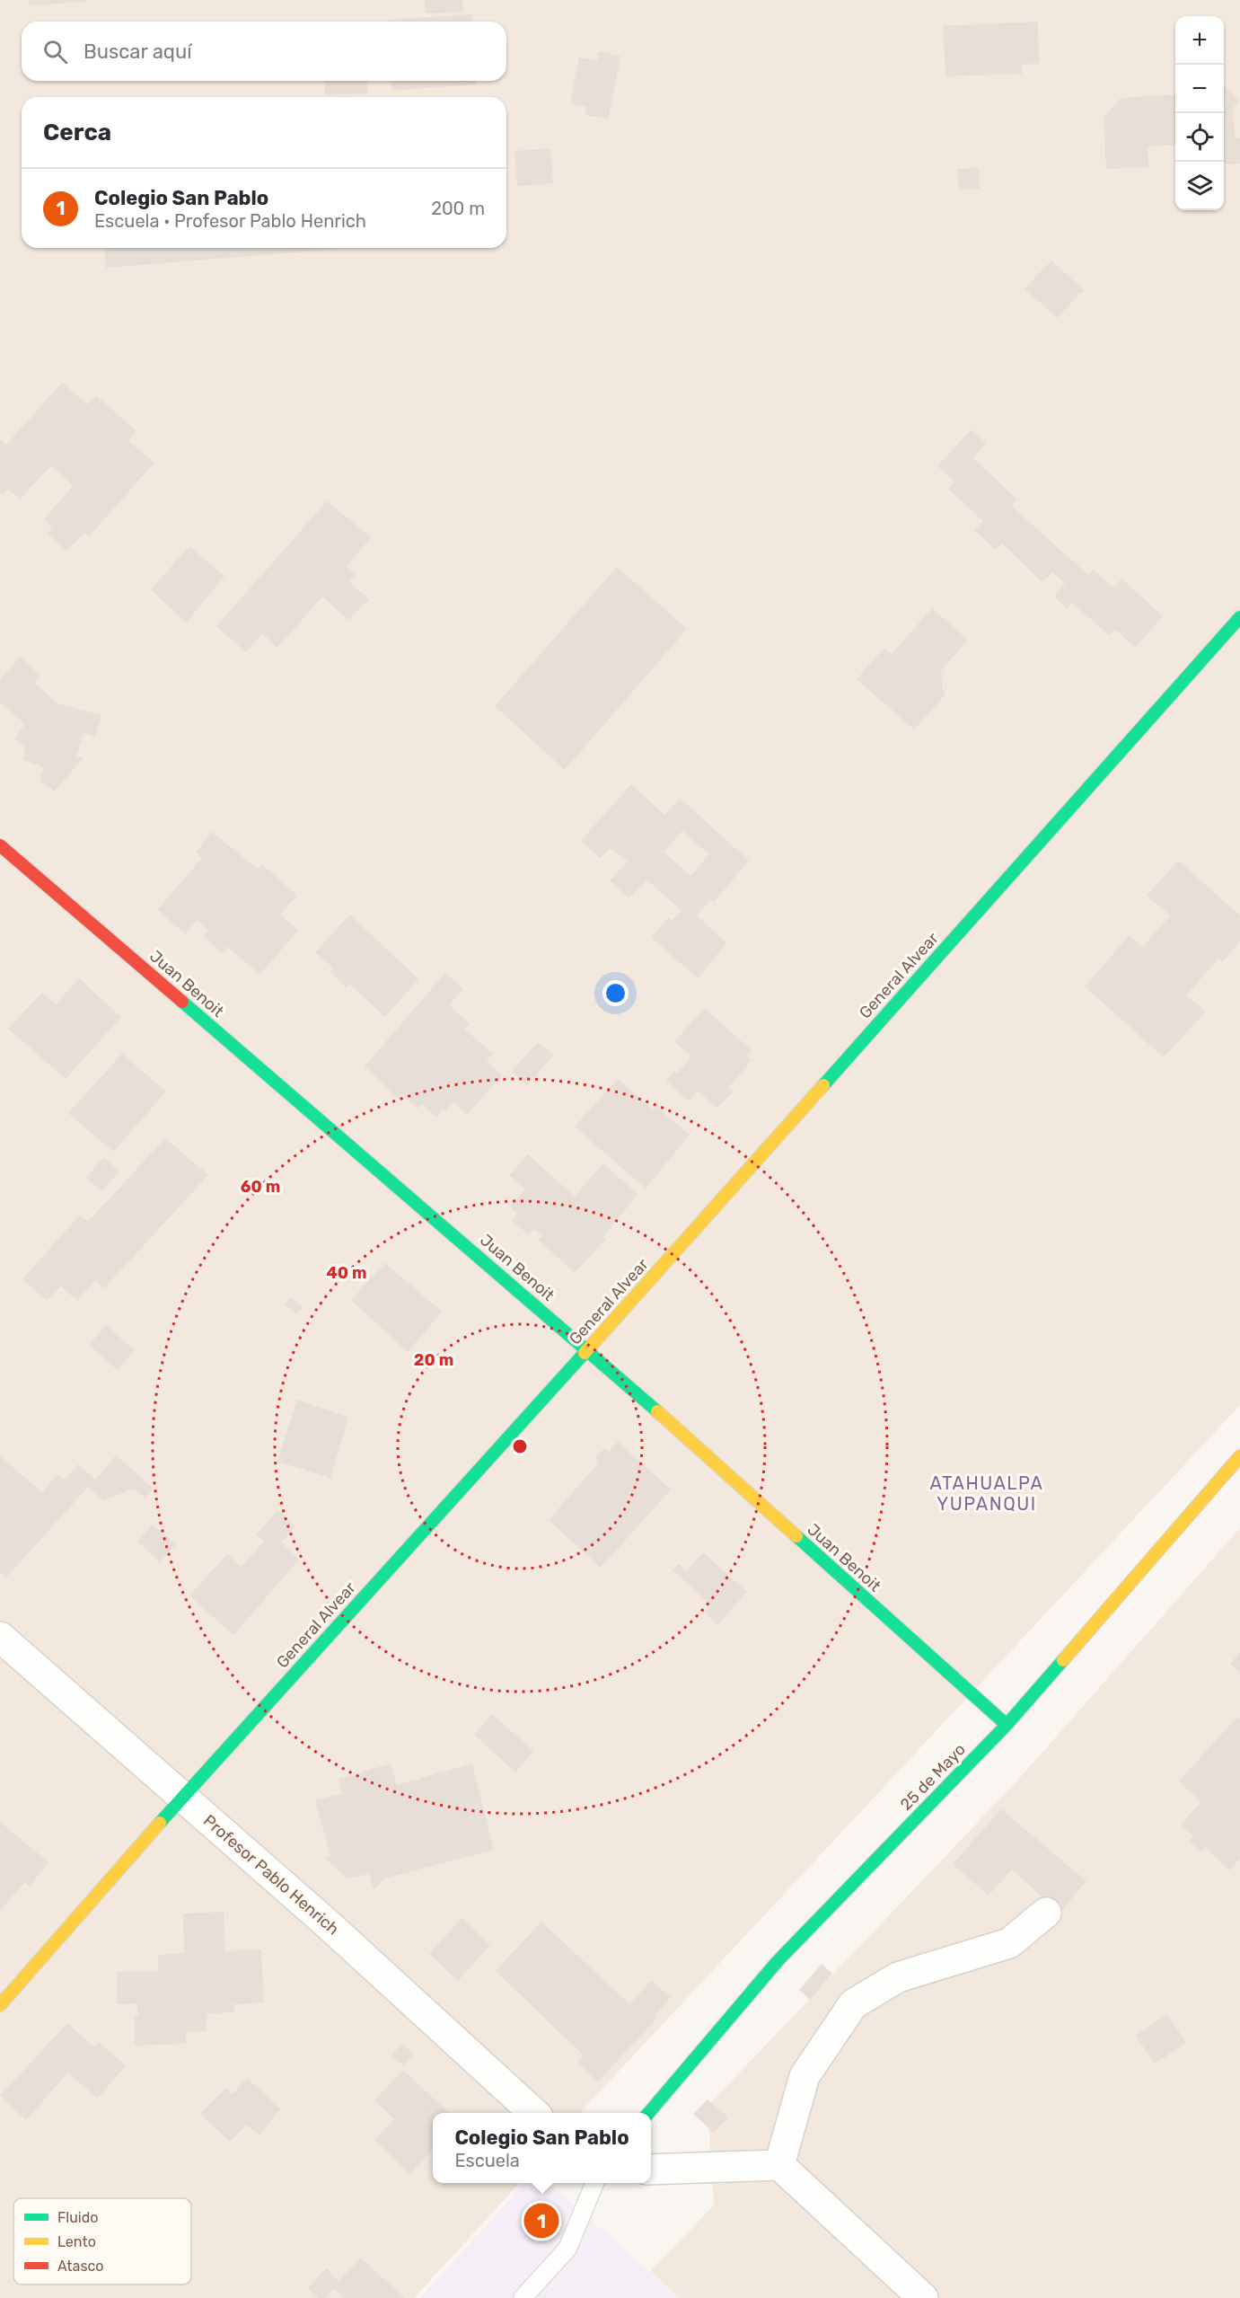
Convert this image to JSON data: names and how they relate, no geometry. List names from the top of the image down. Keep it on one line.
{"streets":{"street":["General Alvear","Juan Benoit","25 de Mayo","Profesor Pablo Henrich"]},"crossings":[["General Alvear","Juan Benoit"],["General Alvear","Profesor Pablo Henrich"],["Juan Benoit","25 de Mayo"]],"districts":["ATAHUALPA YUPANQUI"],"legend":["Fluido","Lento","Atasco"],"page":{"map_buttons":["+","−"],"search":"Buscar aquí","heading":"Cerca","list":[{"mark":"1","name":"Colegio San Pablo","note":"Escuela · Profesor Pablo Henrich","value":"200 m"}],"popup":["Colegio San Pablo","Escuela"],"pins":"1"},"rings":["60 m","40 m","20 m"]}
